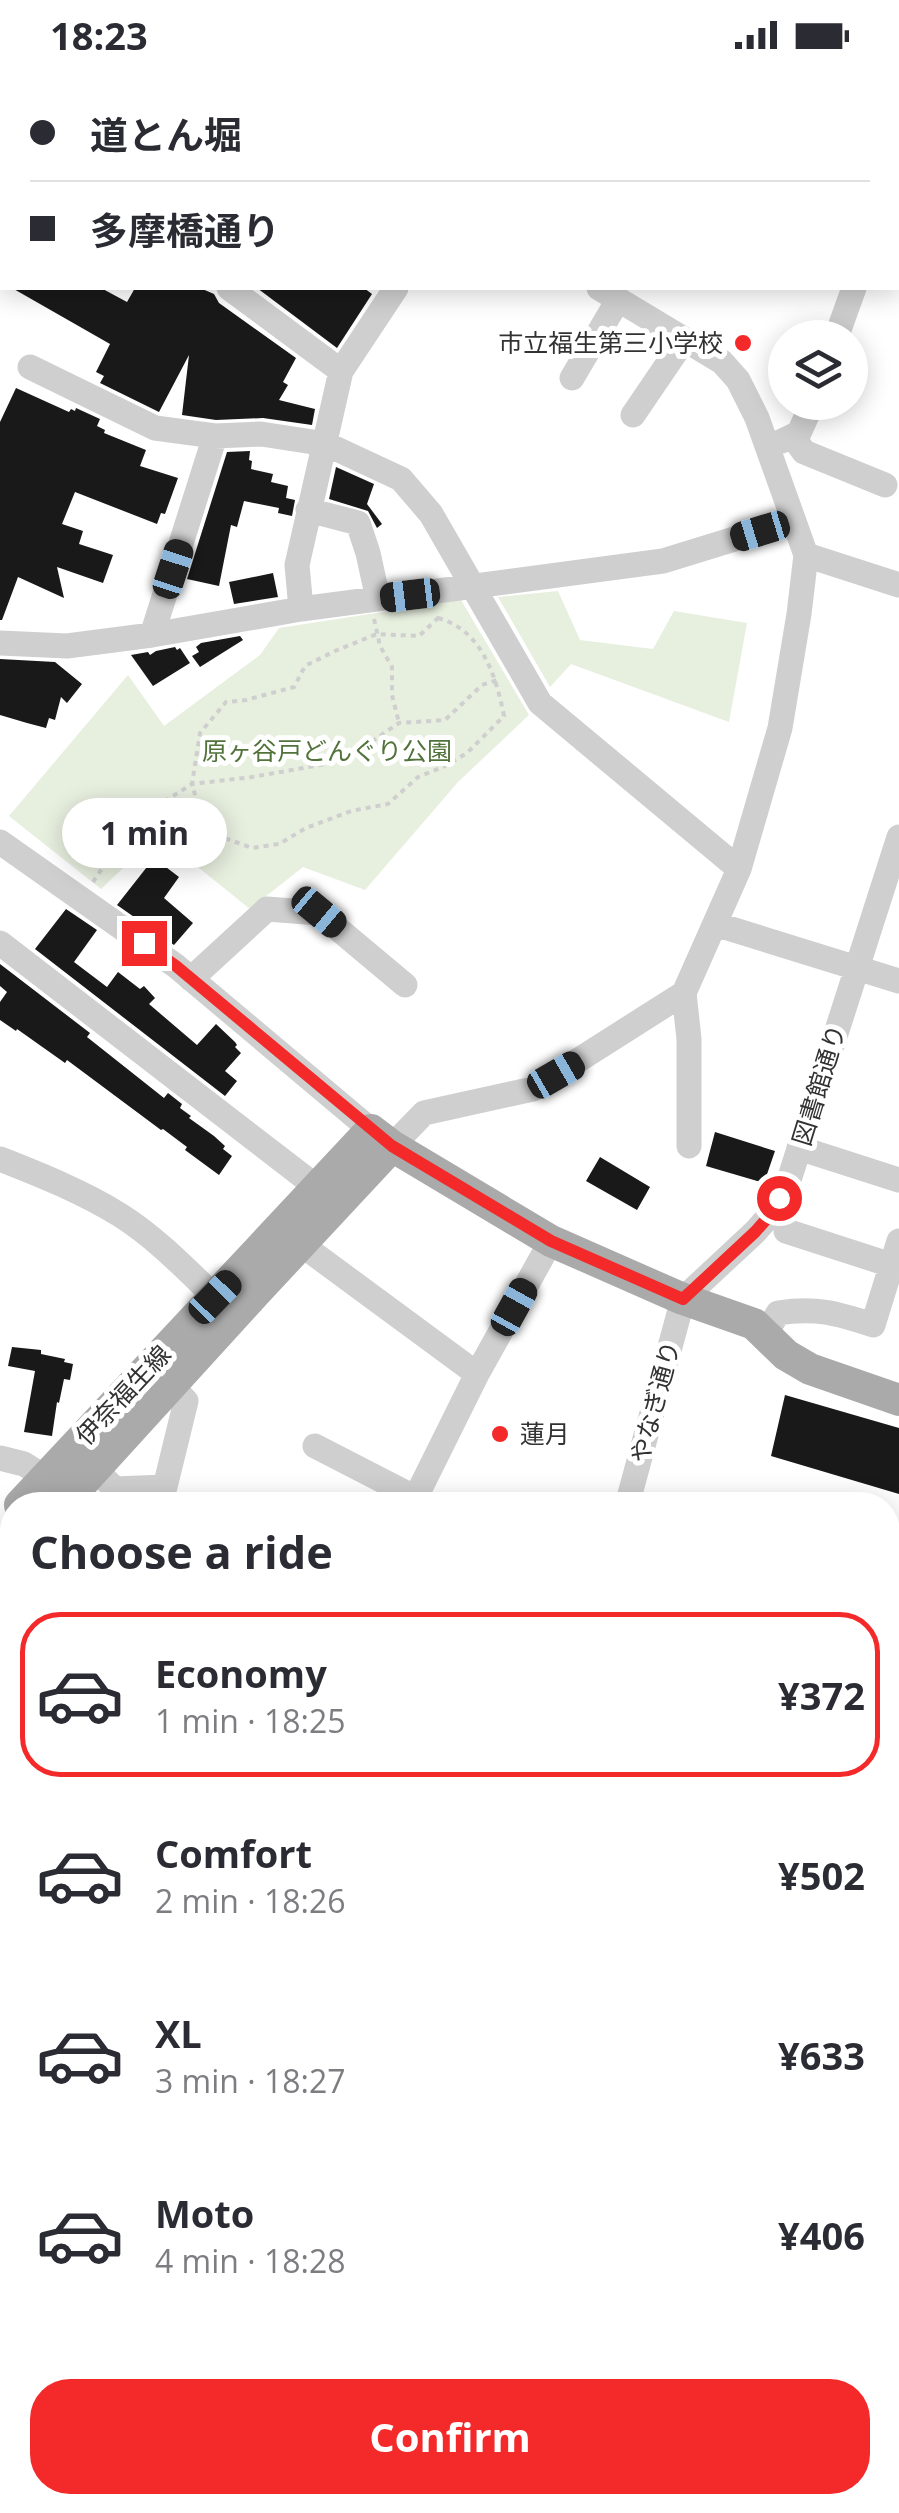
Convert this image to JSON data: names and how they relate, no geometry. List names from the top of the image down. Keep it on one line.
{"streets":{"main road":["伊奈福生線"],"street":["図書館通り","やなぎ通り"]},"crossings":[["図書館通り","やなぎ通り"]],"parks":["原ヶ谷戸どんぐり公園"],"places":["市立福生第三小学校","蓮月"],"page":{"status":"18:23","banner":["道とん堀","多摩橋通り"],"bubble":"1 min","heading":"Choose a ride","list":[{"name":"Economy","note":"1 min · 18:25","value":"¥372"},{"name":"Comfort","note":"2 min · 18:26","value":"¥502"},{"name":"XL","note":"3 min · 18:27","value":"¥633"},{"name":"Moto","note":"4 min · 18:28","value":"¥406"}],"buttons":"Confirm"}}
